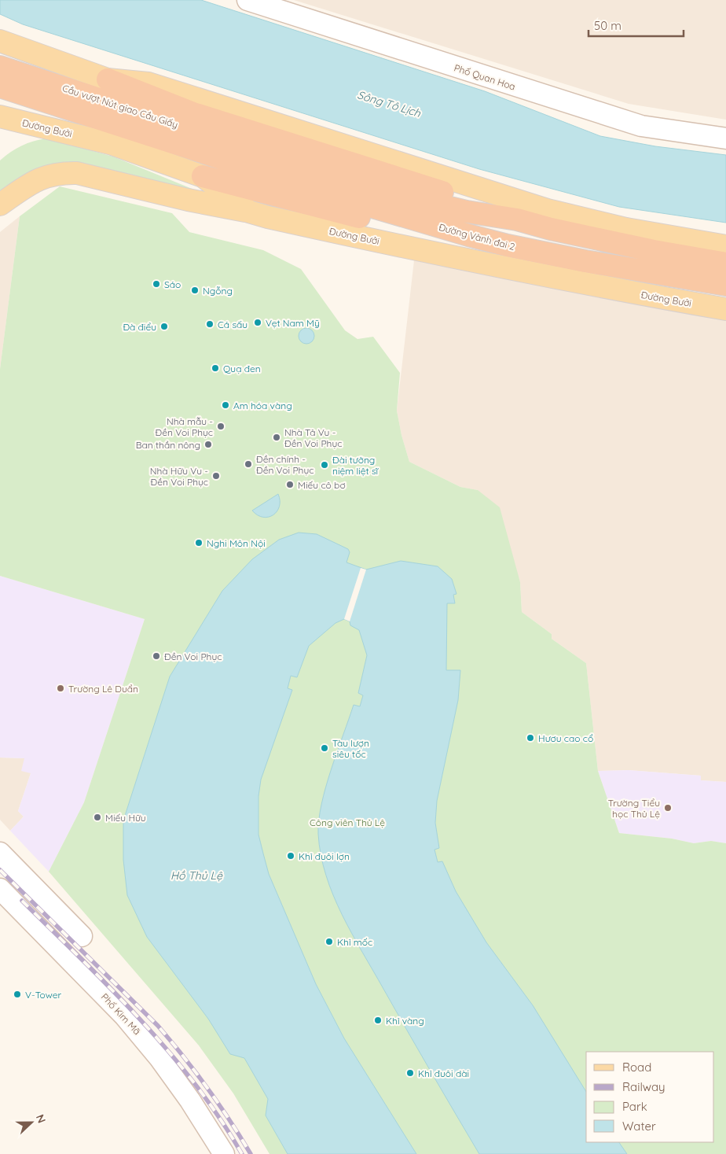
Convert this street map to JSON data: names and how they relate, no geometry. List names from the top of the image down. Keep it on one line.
{"streets":{"highway":["Cầu vượt Nút giao Cầu Giấy","Đường Vành đai 2"],"main road":["Phố Quan Hoa","Đường Bưởi","Phố Kim Mã"]},"crossings":[["Cầu vượt Nút giao Cầu Giấy","Đường Vành đai 2"]],"water":["Sông Tô Lịch","Hồ Thủ Lệ"],"parks":["Công viên Thủ Lệ"],"places":["Sáo","Ngỗng","Vẹt Nam Mỹ","Cá sấu","Đà điểu","Quạ đen","Am hóa vàng","Nhà mẫu - Đền Voi Phục","Nhà Tả Vu - Đền Voi Phục","Ban thần nông","Đền chính - Đền Voi Phục","Đài tưởng niệm liệt sĩ","Nhà Hữu Vu - Đền Voi Phục","Miếu cô bơ","Nghi Môn Nội","Đền Voi Phục","Trường Lê Duẩn","Hươu cao cổ","Tàu lượn siêu tốc","Trường Tiểu học Thủ Lệ","Miếu Hữu","Khỉ đuôi lợn","Khỉ mốc","V-Tower","Khỉ vàng","Khỉ đuôi dài"],"legend":["Road","Railway","Park","Water"],"scale_bar":"50 m","north":"right"}
